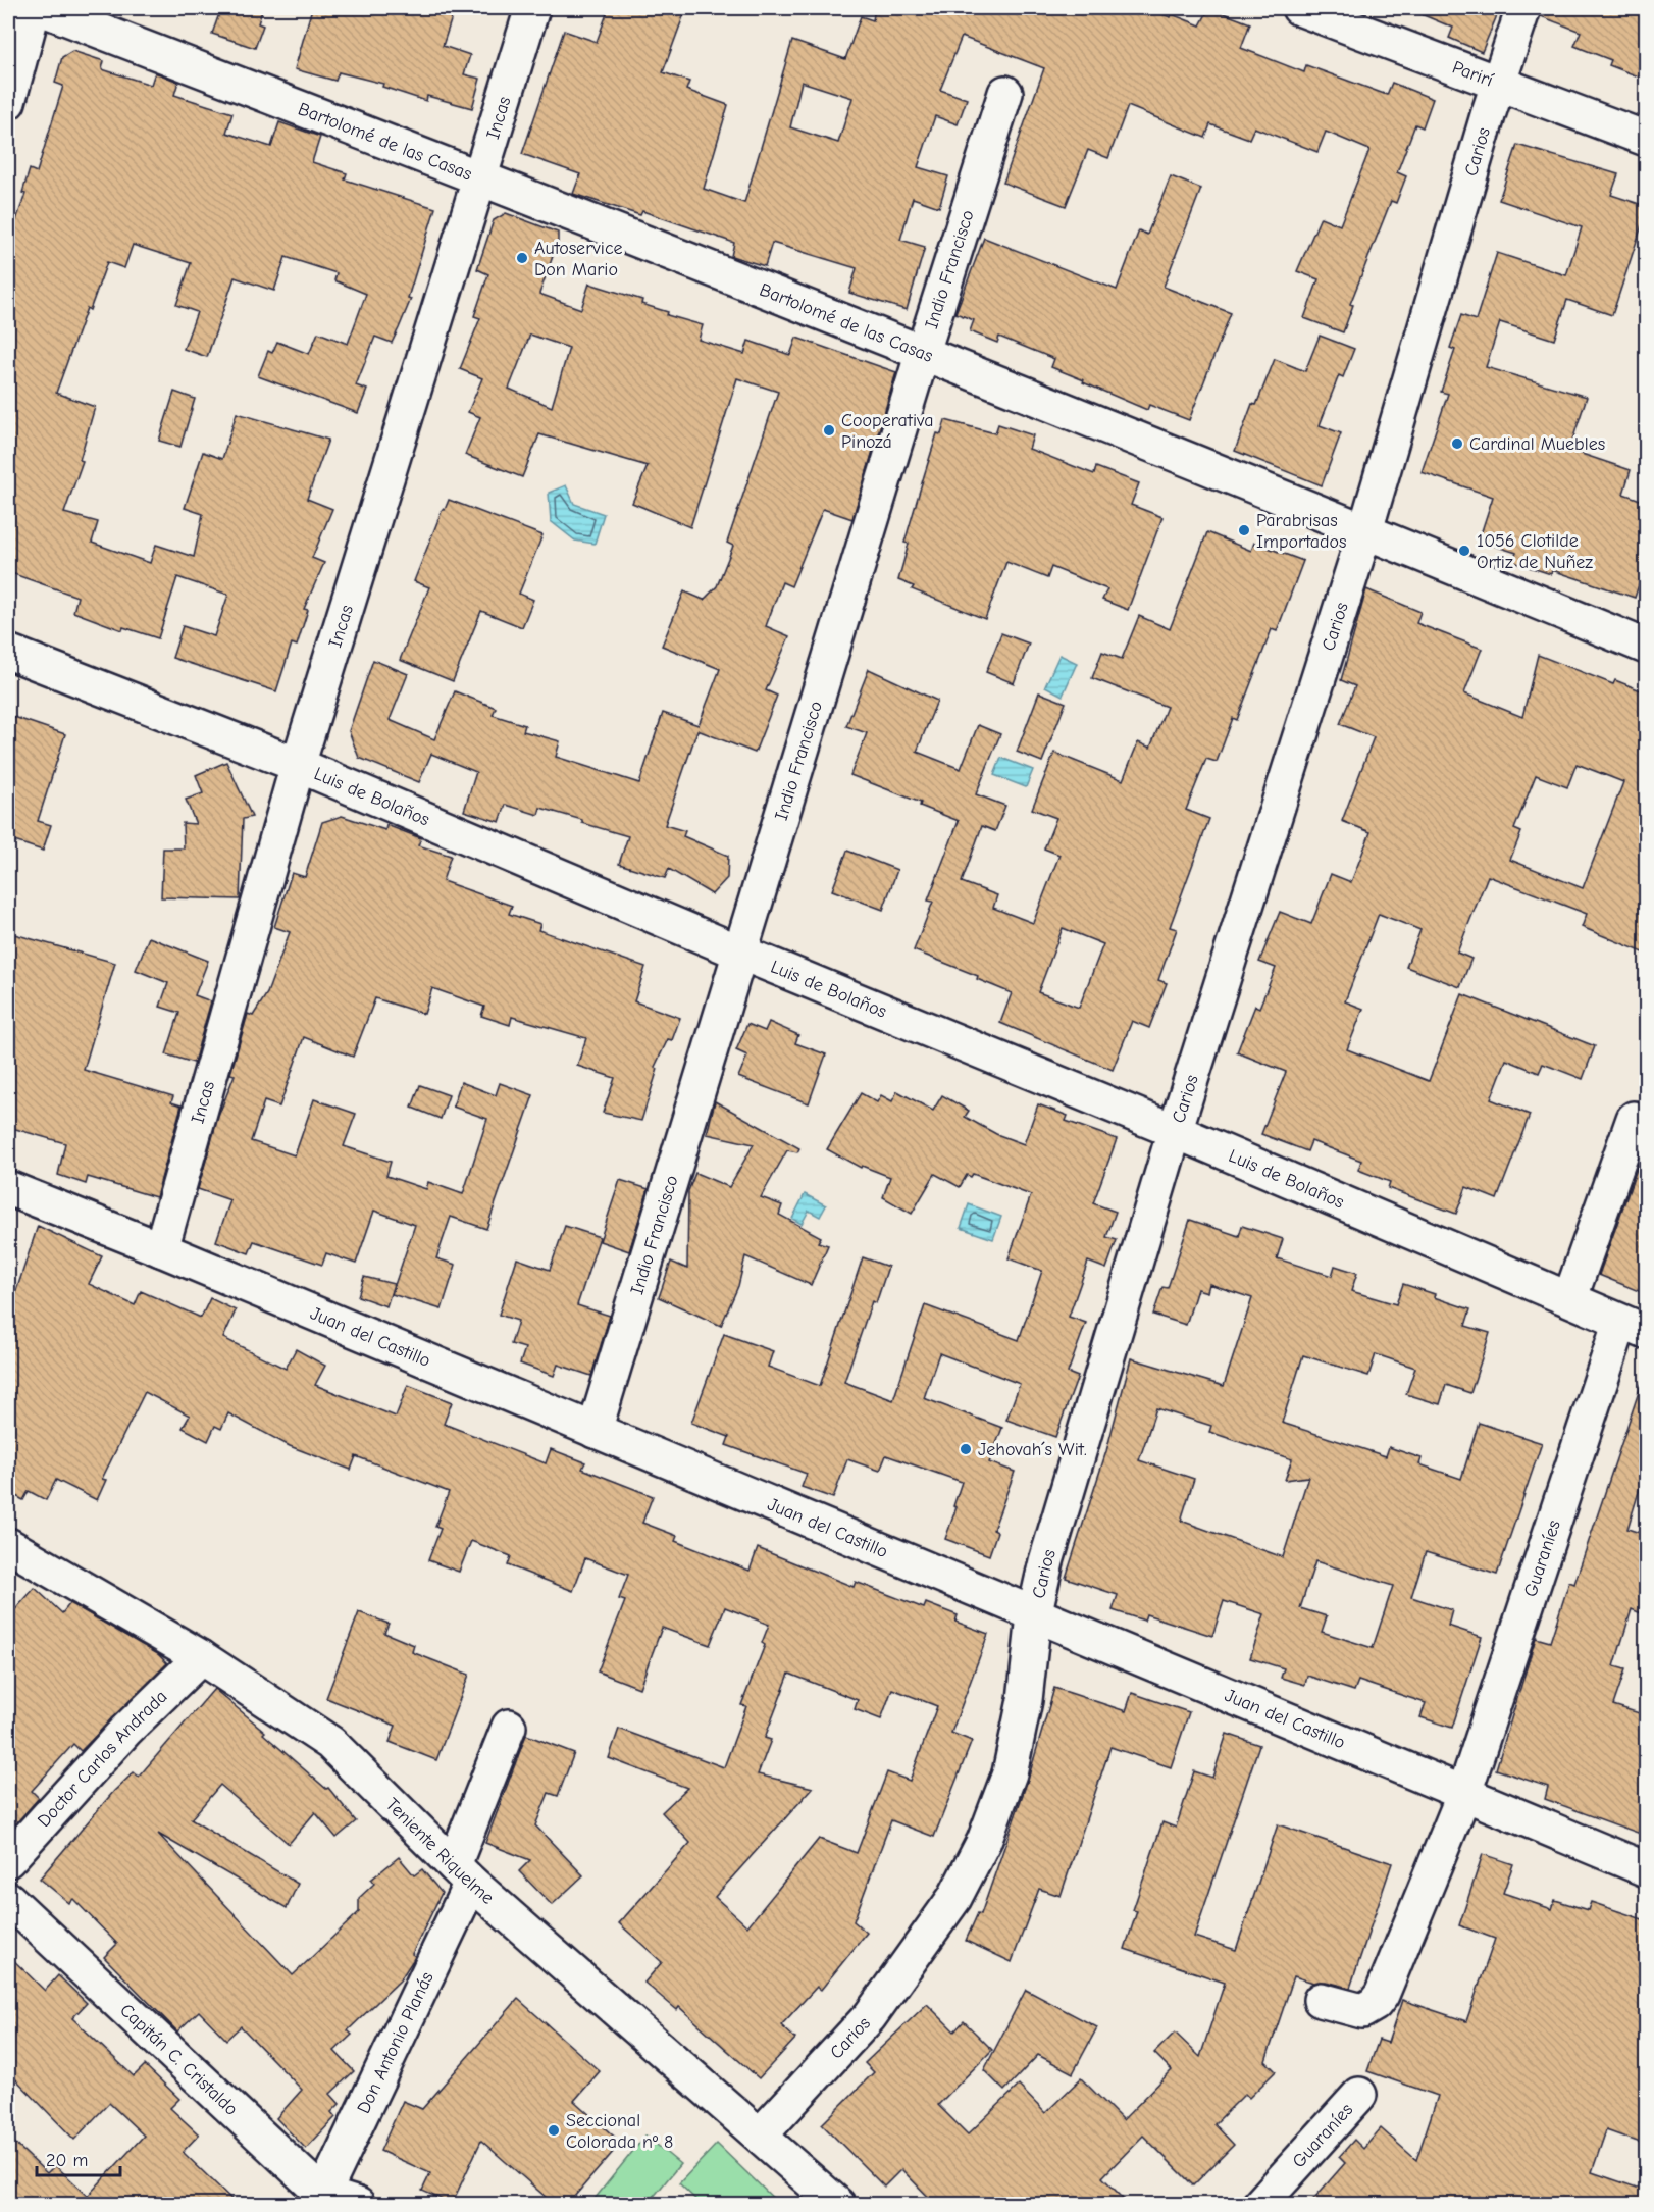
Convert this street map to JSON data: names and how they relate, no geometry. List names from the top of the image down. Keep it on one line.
{"streets":{"street":["Parirí","Incas","Bartolomé de las Casas","Carios","Indio Francisco","Luis de Bolaños","Juan del Castillo","Guaraníes","Doctor Carlos Andrada","Teniente Riquelme","Don Antonio Planás","Capitán C. Cristaldo"]},"crossings":[["Parirí","Carios"],["Incas","Bartolomé de las Casas"],["Incas","Luis de Bolaños"],["Incas","Juan del Castillo"],["Bartolomé de las Casas","Carios"],["Bartolomé de las Casas","Indio Francisco"],["Carios","Luis de Bolaños"],["Carios","Juan del Castillo"],["Carios","Teniente Riquelme"],["Indio Francisco","Luis de Bolaños"],["Indio Francisco","Juan del Castillo"],["Luis de Bolaños","Guaraníes"],["Juan del Castillo","Guaraníes"],["Doctor Carlos Andrada","Teniente Riquelme"],["Teniente Riquelme","Don Antonio Planás"],["Don Antonio Planás","Capitán C. Cristaldo"]],"places":["Autoservice Don Mario","Cooperativa Pinozá","Cardinal Muebles","Parabrisas Importados","1056 Clotilde Ortiz de Nuñez","Jehovah´s Wit.","Seccional Colorada nº 8"],"scale_bar":"20 m"}
